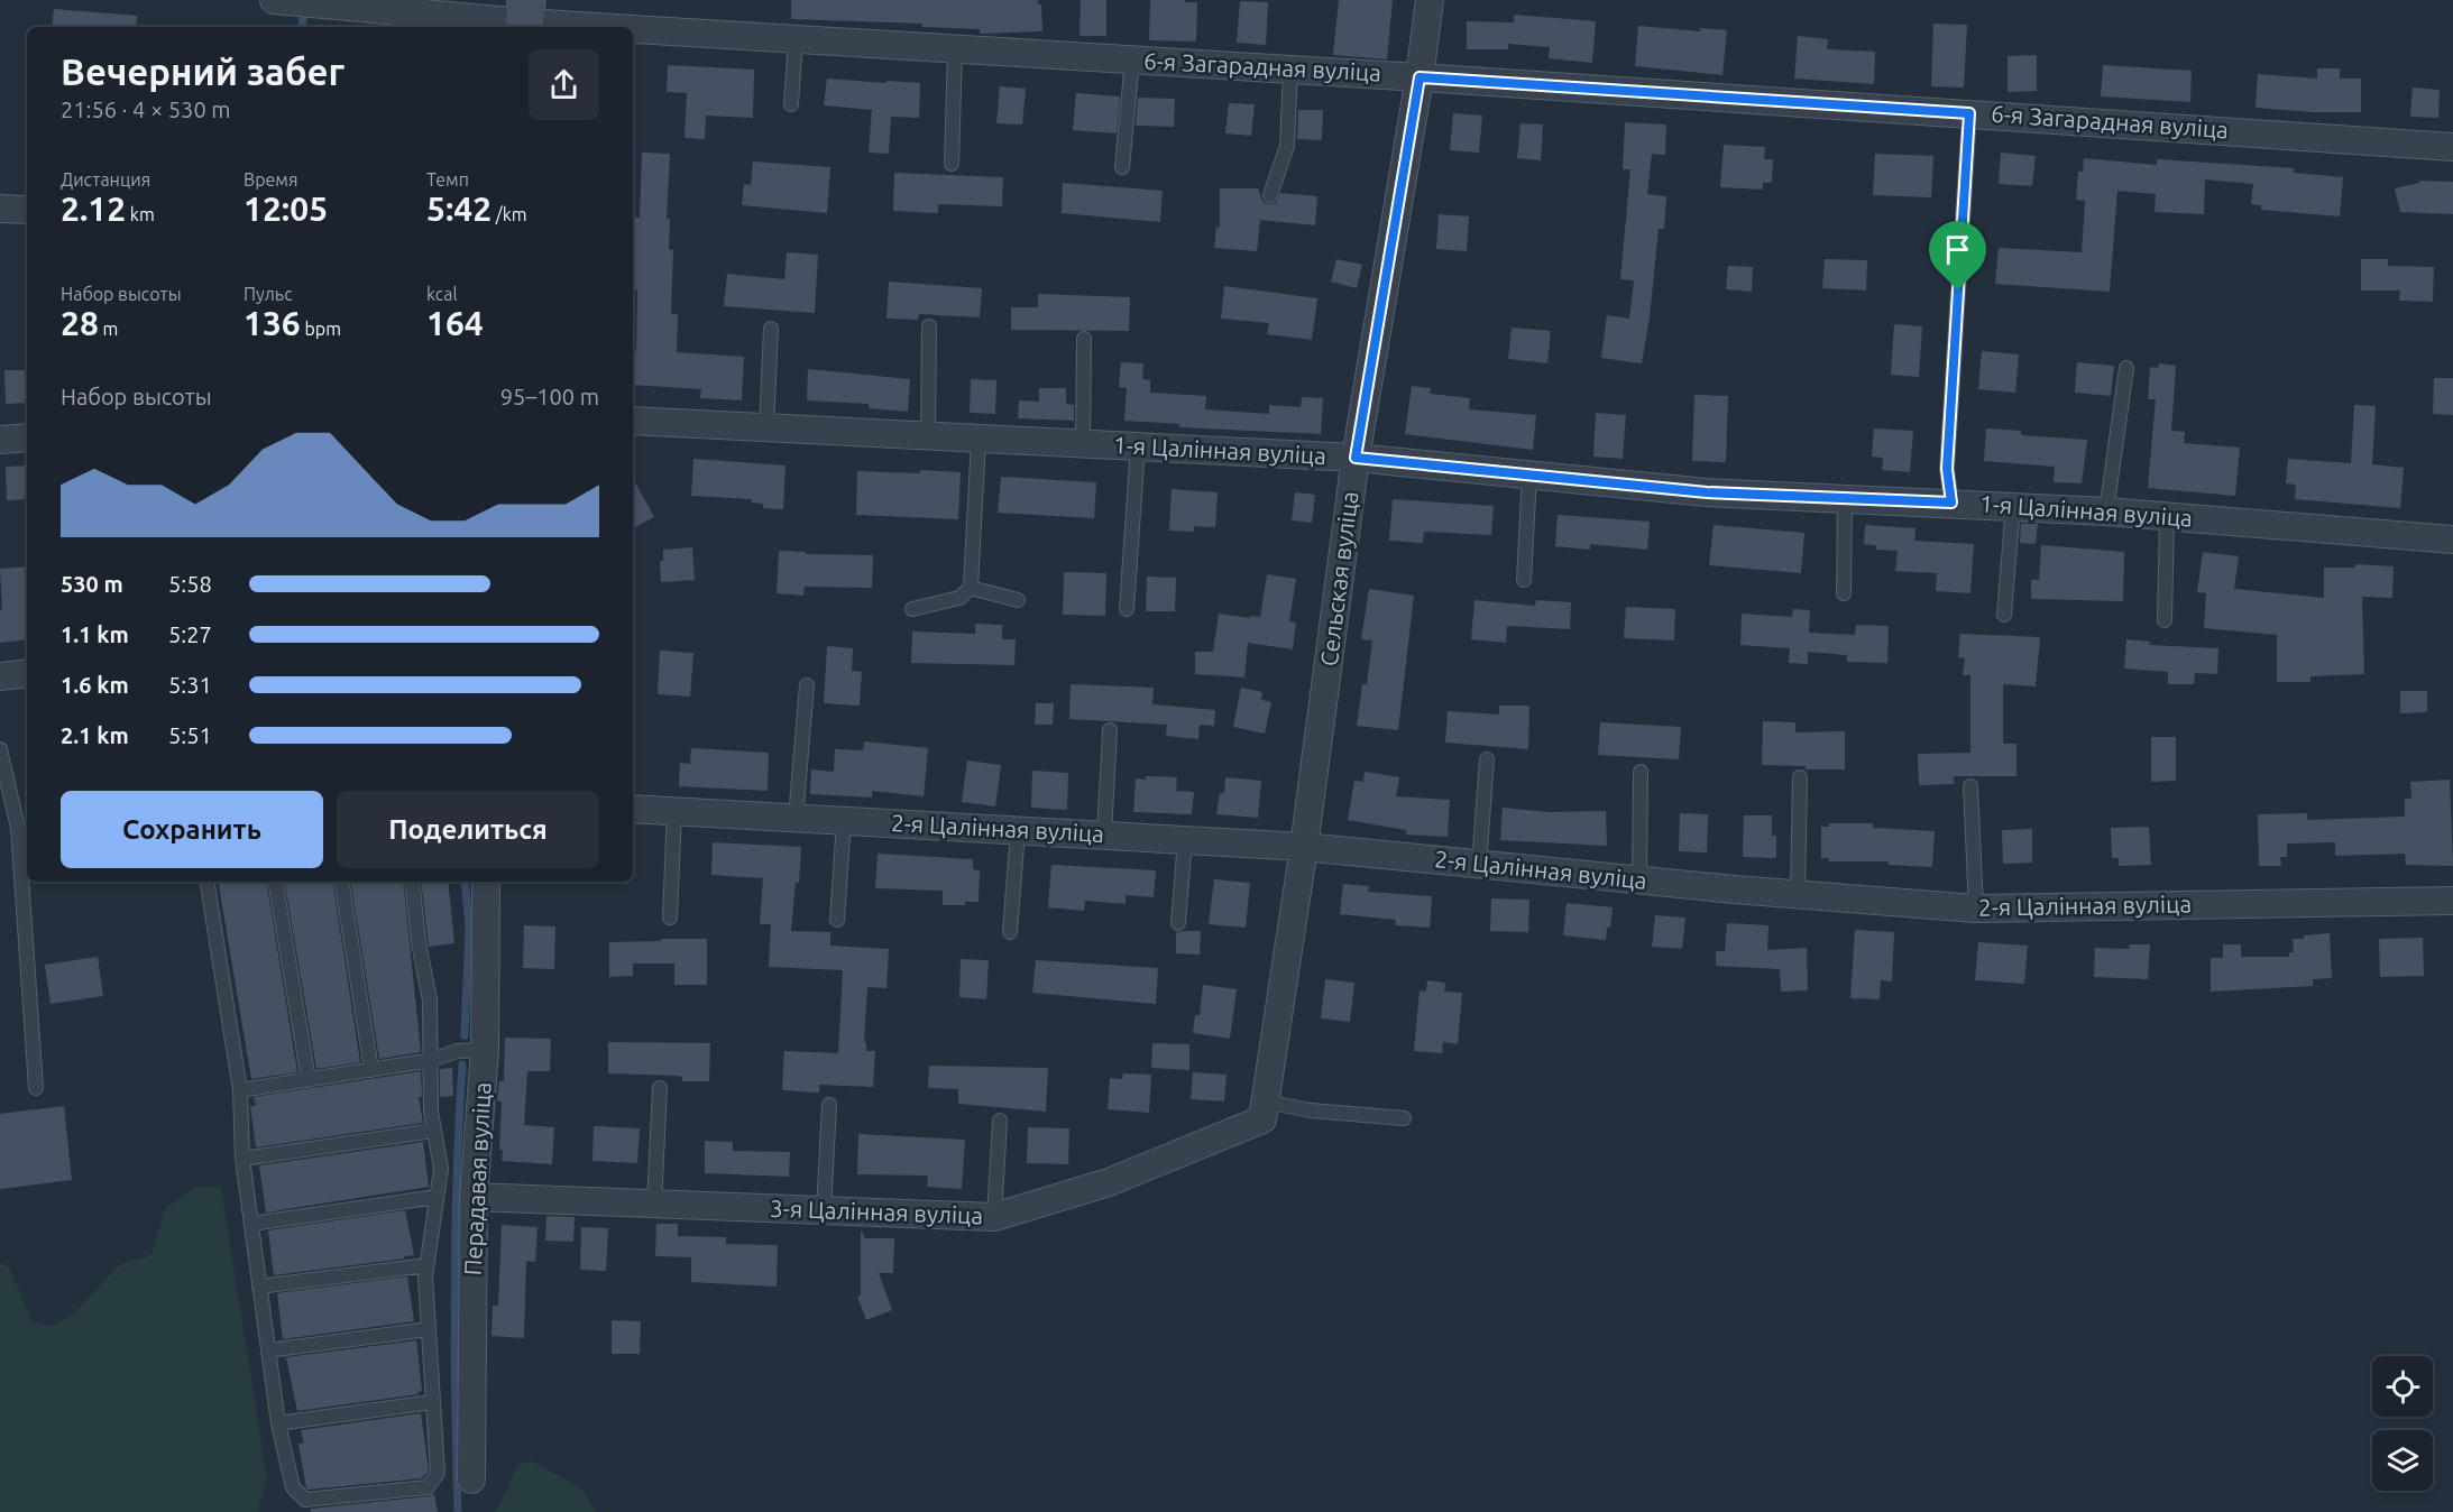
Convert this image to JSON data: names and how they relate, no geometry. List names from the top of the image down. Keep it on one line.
{"streets":{"street":["6-я Загарадная вуліца","1-я Цалінная вуліца","Сельская вуліца","2-я Цалінная вуліца","Перадавая вуліца","3-я Цалінная вуліца"]},"crossings":[["6-я Загарадная вуліца","Сельская вуліца"],["1-я Цалінная вуліца","Сельская вуліца"],["Сельская вуліца","2-я Цалінная вуліца"],["Сельская вуліца","3-я Цалінная вуліца"],["Перадавая вуліца","3-я Цалінная вуліца"]],"page":{"heading":["Вечерний забег","21:56 · 4 × 530 m"],"stats":[["Дистанция","2.12 km"],["Время","12:05"],["Темп","5:42 /km"],["Набор высоты","28 m"],["Пульс","136 bpm"],["kcal","164"]],"chart":["Набор высоты","95–100 m"],"list":[{"name":"530 m","note":"5:58"},{"name":"1.1 km","note":"5:27"},{"name":"1.6 km","note":"5:31"},{"name":"2.1 km","note":"5:51"}],"buttons":["Сохранить","Поделиться"]}}
